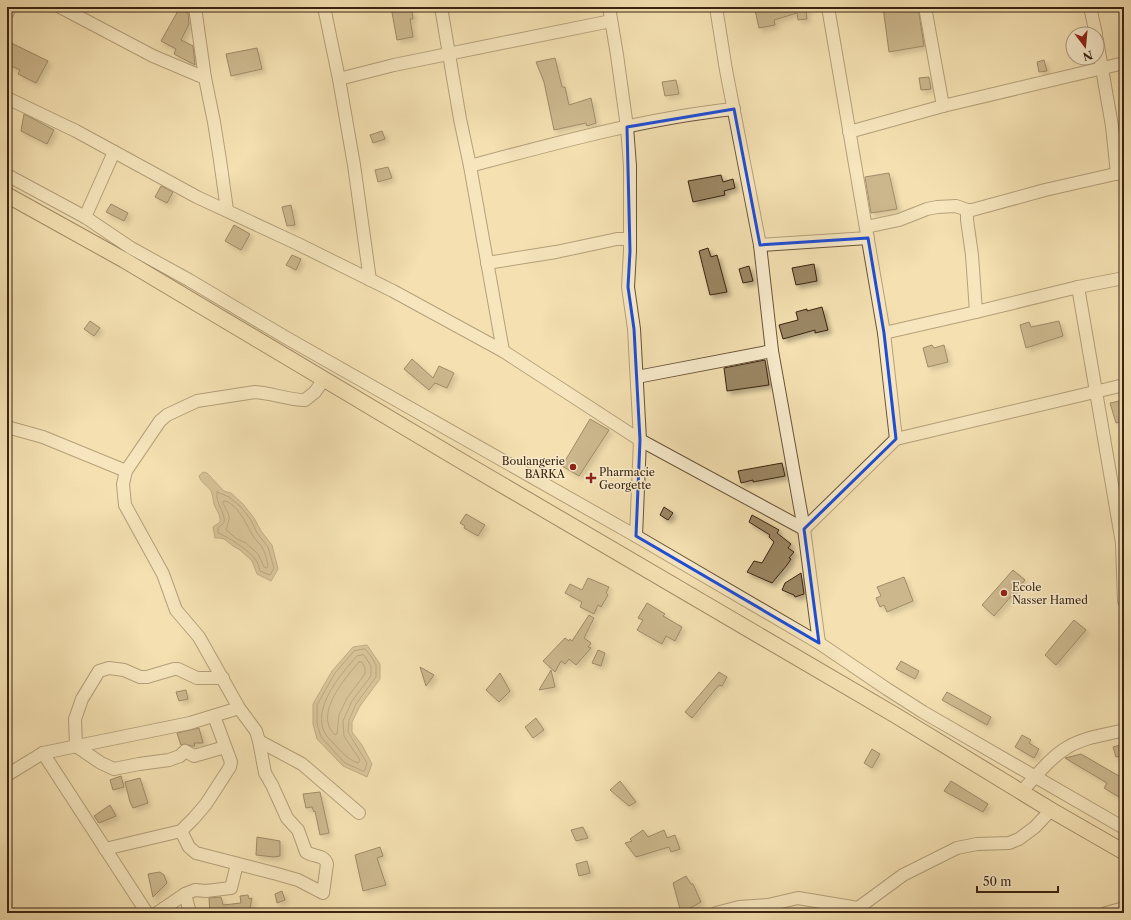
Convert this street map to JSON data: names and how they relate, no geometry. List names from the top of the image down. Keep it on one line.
{"places":{"other":["Boulangerie BARKA","Ecole Nasser Hamed"],"health":["Pharmacie Georgette"]},"scale_bar":"50 m","north":"bottom"}
